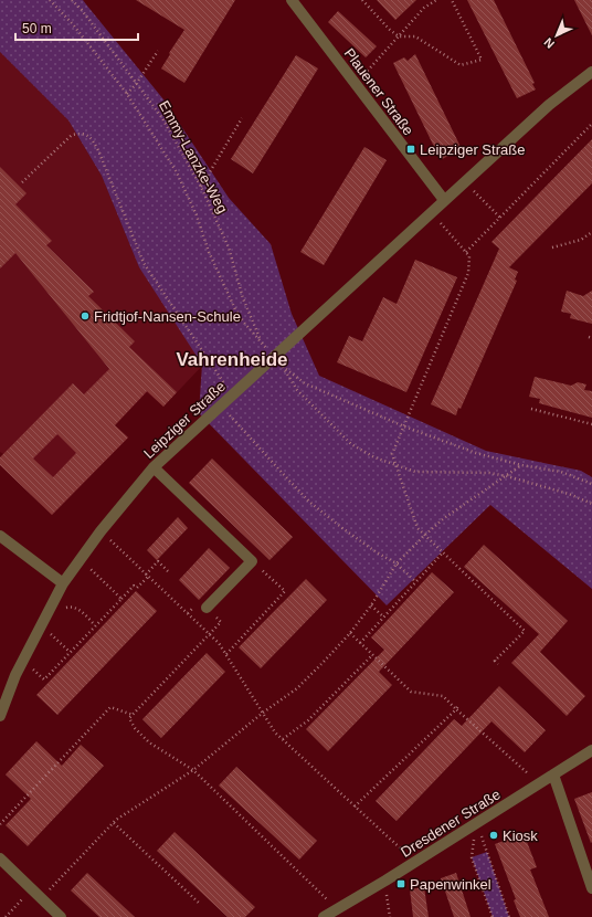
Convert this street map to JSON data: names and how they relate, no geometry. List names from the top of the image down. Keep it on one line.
{"streets":{"street":["Plauener Straße","Leipziger Straße","Dresdener Straße"],"path":["Emmy-Lanzke-Weg"]},"crossings":[["Plauener Straße","Leipziger Straße"]],"districts":["Vahrenheide"],"places":{"transit":["Leipziger Straße","Papenwinkel"],"other":["Fridtjof-Nansen-Schule","Kiosk"]},"scale_bar":"50 m","north":"bottom left"}
